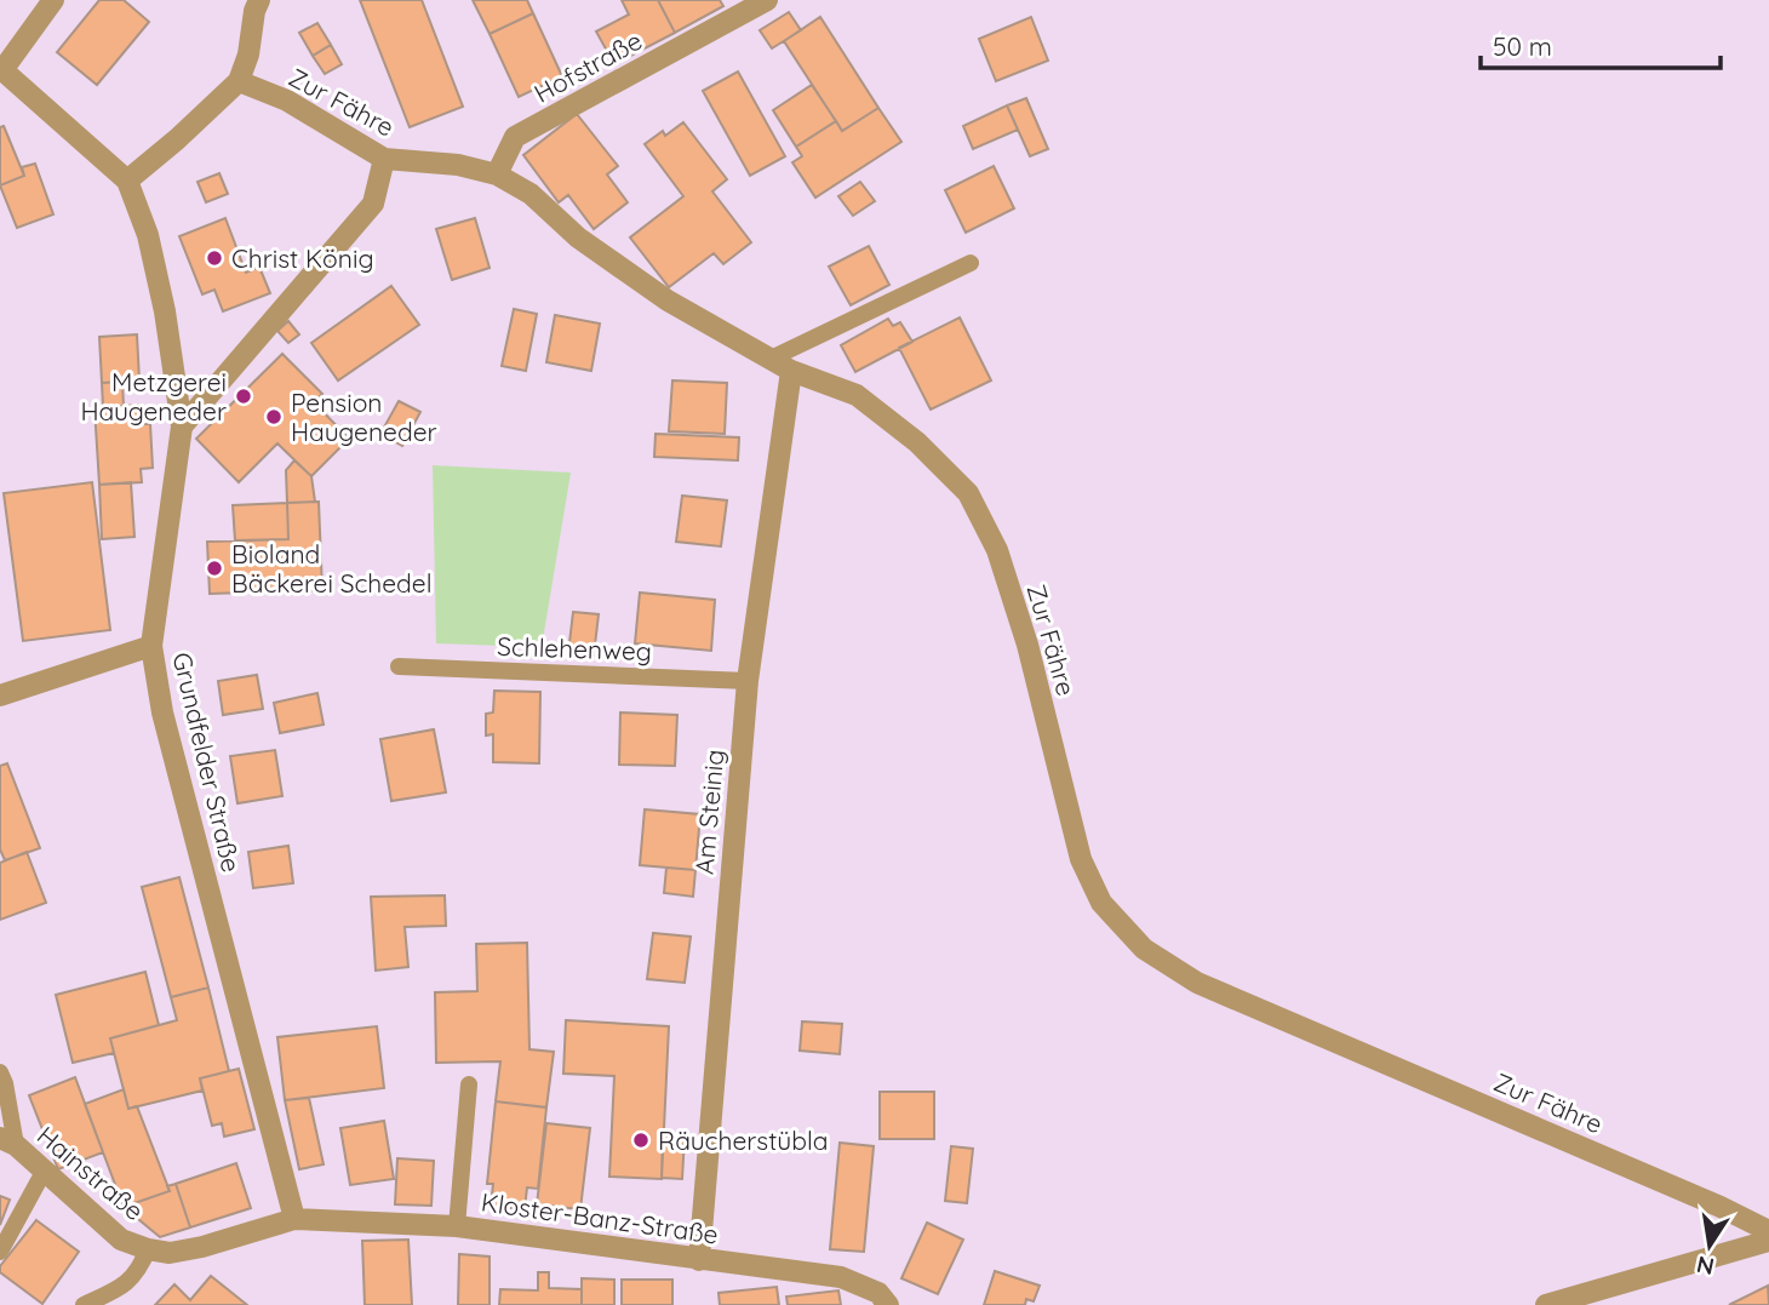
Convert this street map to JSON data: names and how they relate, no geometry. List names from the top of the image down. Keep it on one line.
{"streets":{"street":["Hofstraße","Zur Fähre","Grundfelder Straße","Am Steinig","Hainstraße","Kloster-Banz-Straße"],"lane":["Schlehenweg"]},"crossings":[["Hofstraße","Zur Fähre"],["Zur Fähre","Am Steinig"],["Schlehenweg","Am Steinig"],["Grundfelder Straße","Hainstraße"],["Grundfelder Straße","Kloster-Banz-Straße"],["Am Steinig","Kloster-Banz-Straße"],["Hainstraße","Kloster-Banz-Straße"]],"places":["Christ König","Metzgerei Haugeneder","Pension Haugeneder","Bioland Bäckerei Schedel","Räucherstübla"],"scale_bar":"50 m","north":"bottom"}
